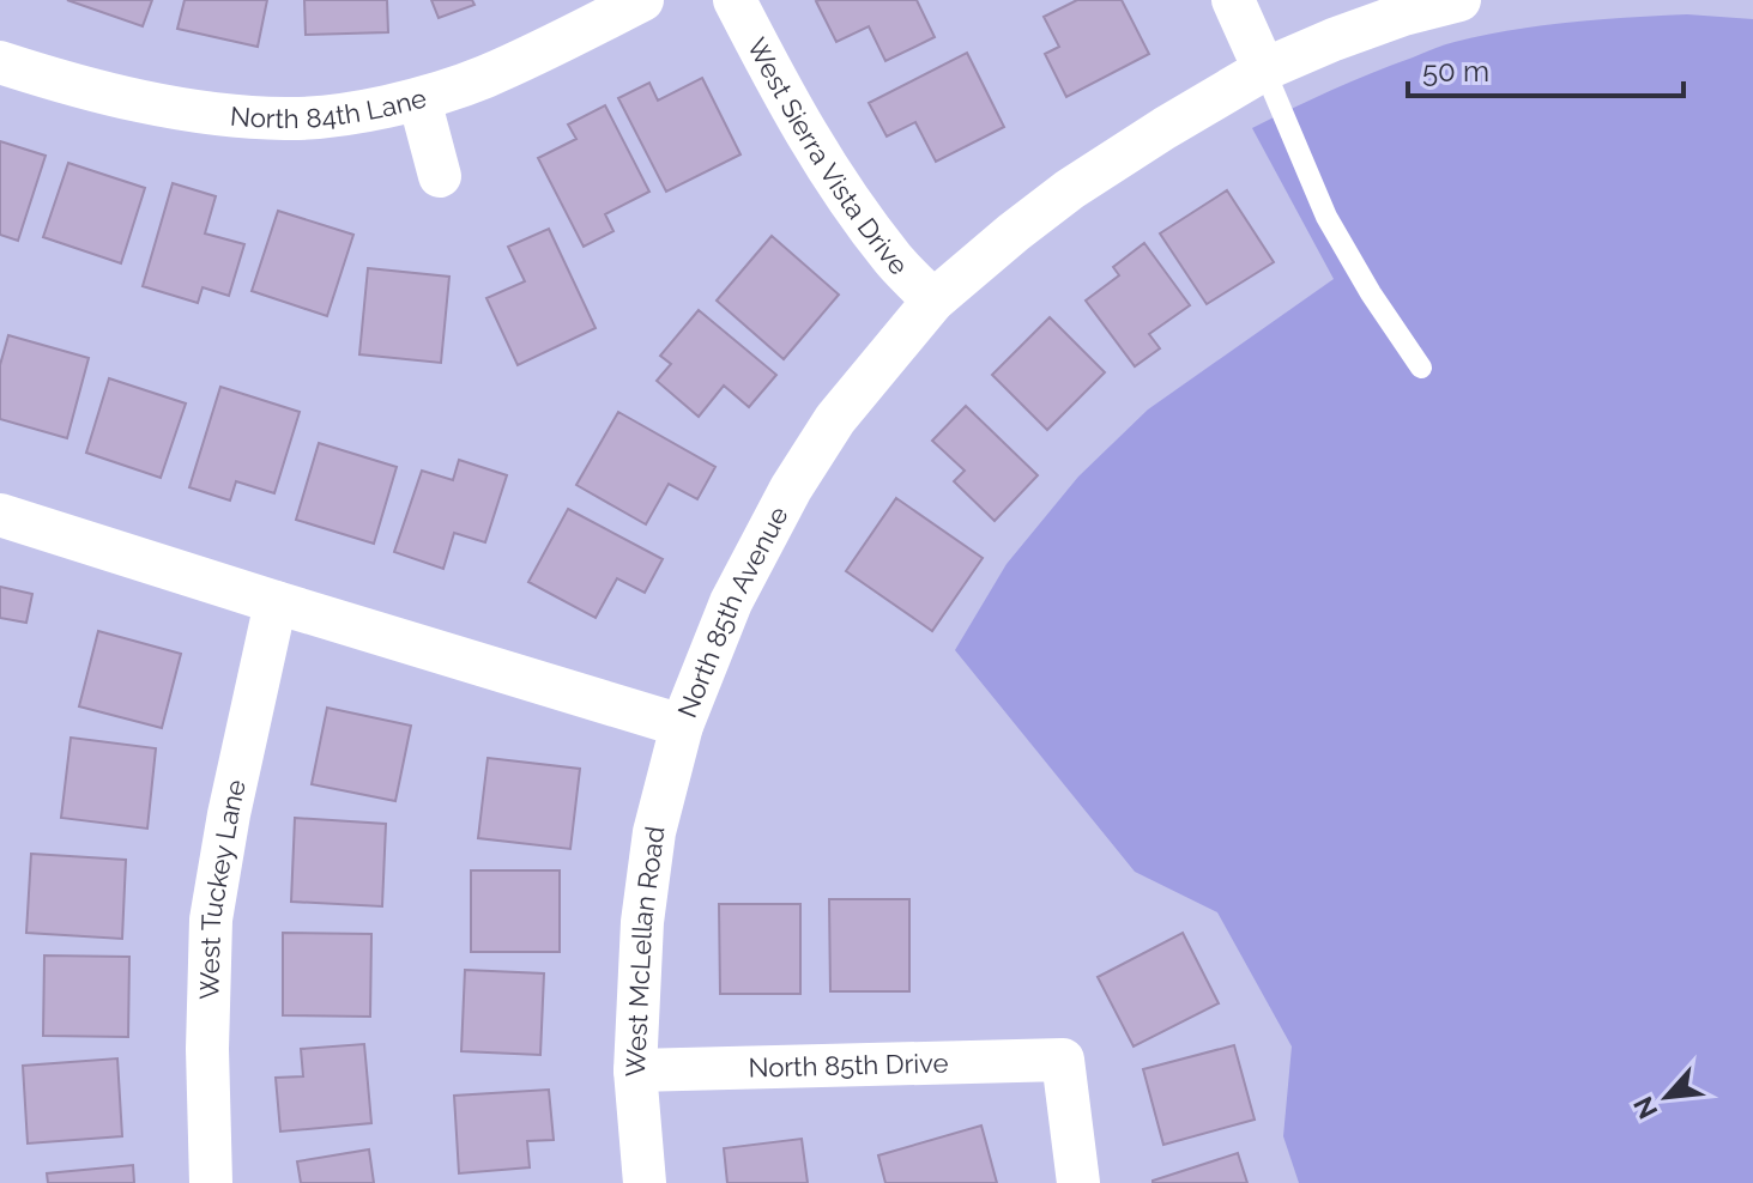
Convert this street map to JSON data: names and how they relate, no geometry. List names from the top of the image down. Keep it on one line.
{"streets":{"street":["North 84th Lane","West Sierra Vista Drive","North 85th Avenue","West Tuckey Lane","West McLellan Road","North 85th Drive"]},"crossings":[["West Sierra Vista Drive","North 85th Avenue"],["North 85th Avenue","West Tuckey Lane"],["North 85th Avenue","West McLellan Road"],["West McLellan Road","North 85th Drive"]],"scale_bar":"50 m","north":"bottom left"}
